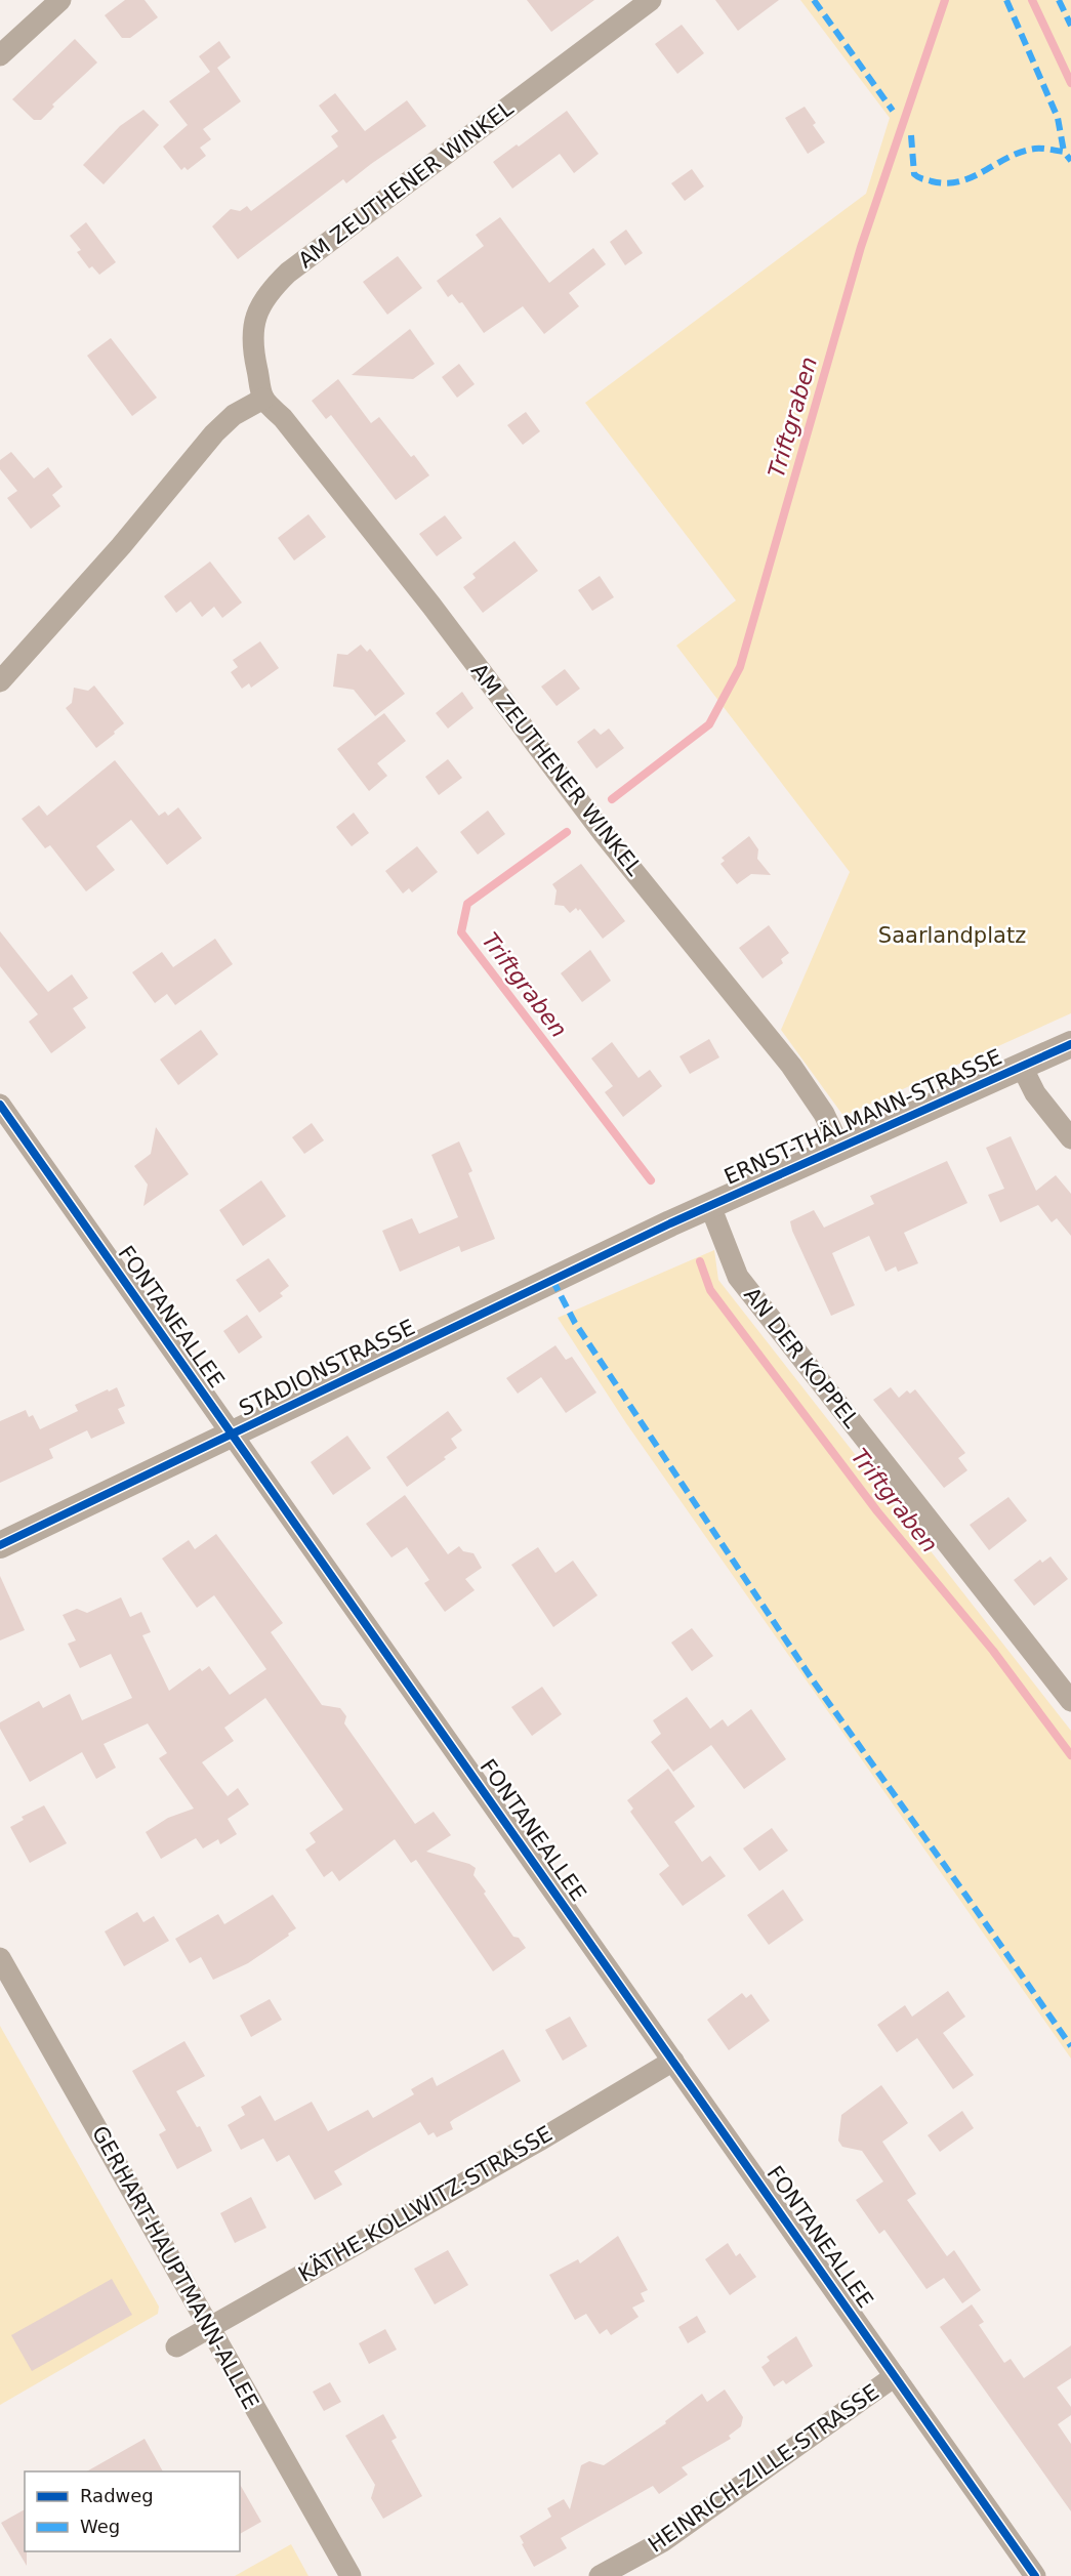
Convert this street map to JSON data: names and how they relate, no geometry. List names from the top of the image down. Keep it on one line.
{"streets":{"street":["AM ZEUTHENER WINKEL","ERNST-THÄLMANN-STRASSE","FONTANEALLEE","AN DER KOPPEL","STADIONSTRASSE","KÄTHE-KOLLWITZ-STRASSE","GERHART-HAUPTMANN-ALLEE","HEINRICH-ZILLE-STRASSE"]},"crossings":[["AM ZEUTHENER WINKEL","ERNST-THÄLMANN-STRASSE"],["ERNST-THÄLMANN-STRASSE","AN DER KOPPEL"],["ERNST-THÄLMANN-STRASSE","STADIONSTRASSE"],["FONTANEALLEE","STADIONSTRASSE"],["FONTANEALLEE","KÄTHE-KOLLWITZ-STRASSE"],["FONTANEALLEE","HEINRICH-ZILLE-STRASSE"],["KÄTHE-KOLLWITZ-STRASSE","GERHART-HAUPTMANN-ALLEE"]],"water":["Triftgraben"],"parks":["Saarlandplatz"],"legend":["Radweg","Weg"]}
